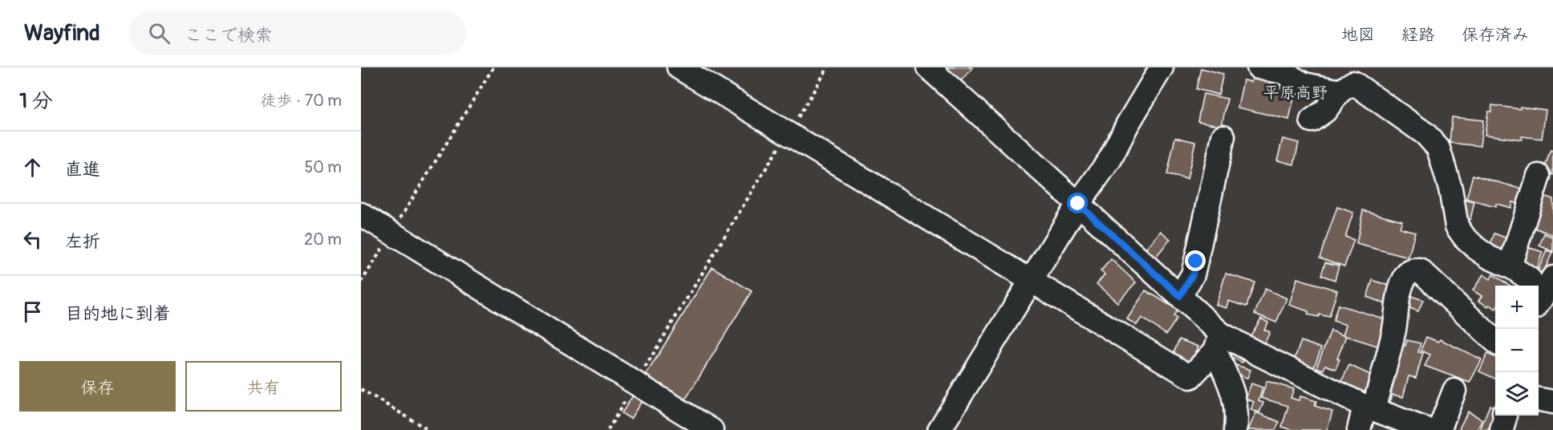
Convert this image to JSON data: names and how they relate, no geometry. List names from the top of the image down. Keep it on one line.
{"districts":["平原高野"],"page":{"header":"Wayfind","search":"ここで検索","nav":["地図","経路","保存済み"],"heading":["1 分","徒歩 · 70 m"],"list":[["直進","50 m"],["左折","20 m"],"目的地に到着"],"map_buttons":["+","−"],"buttons":["保存","共有"]}}
